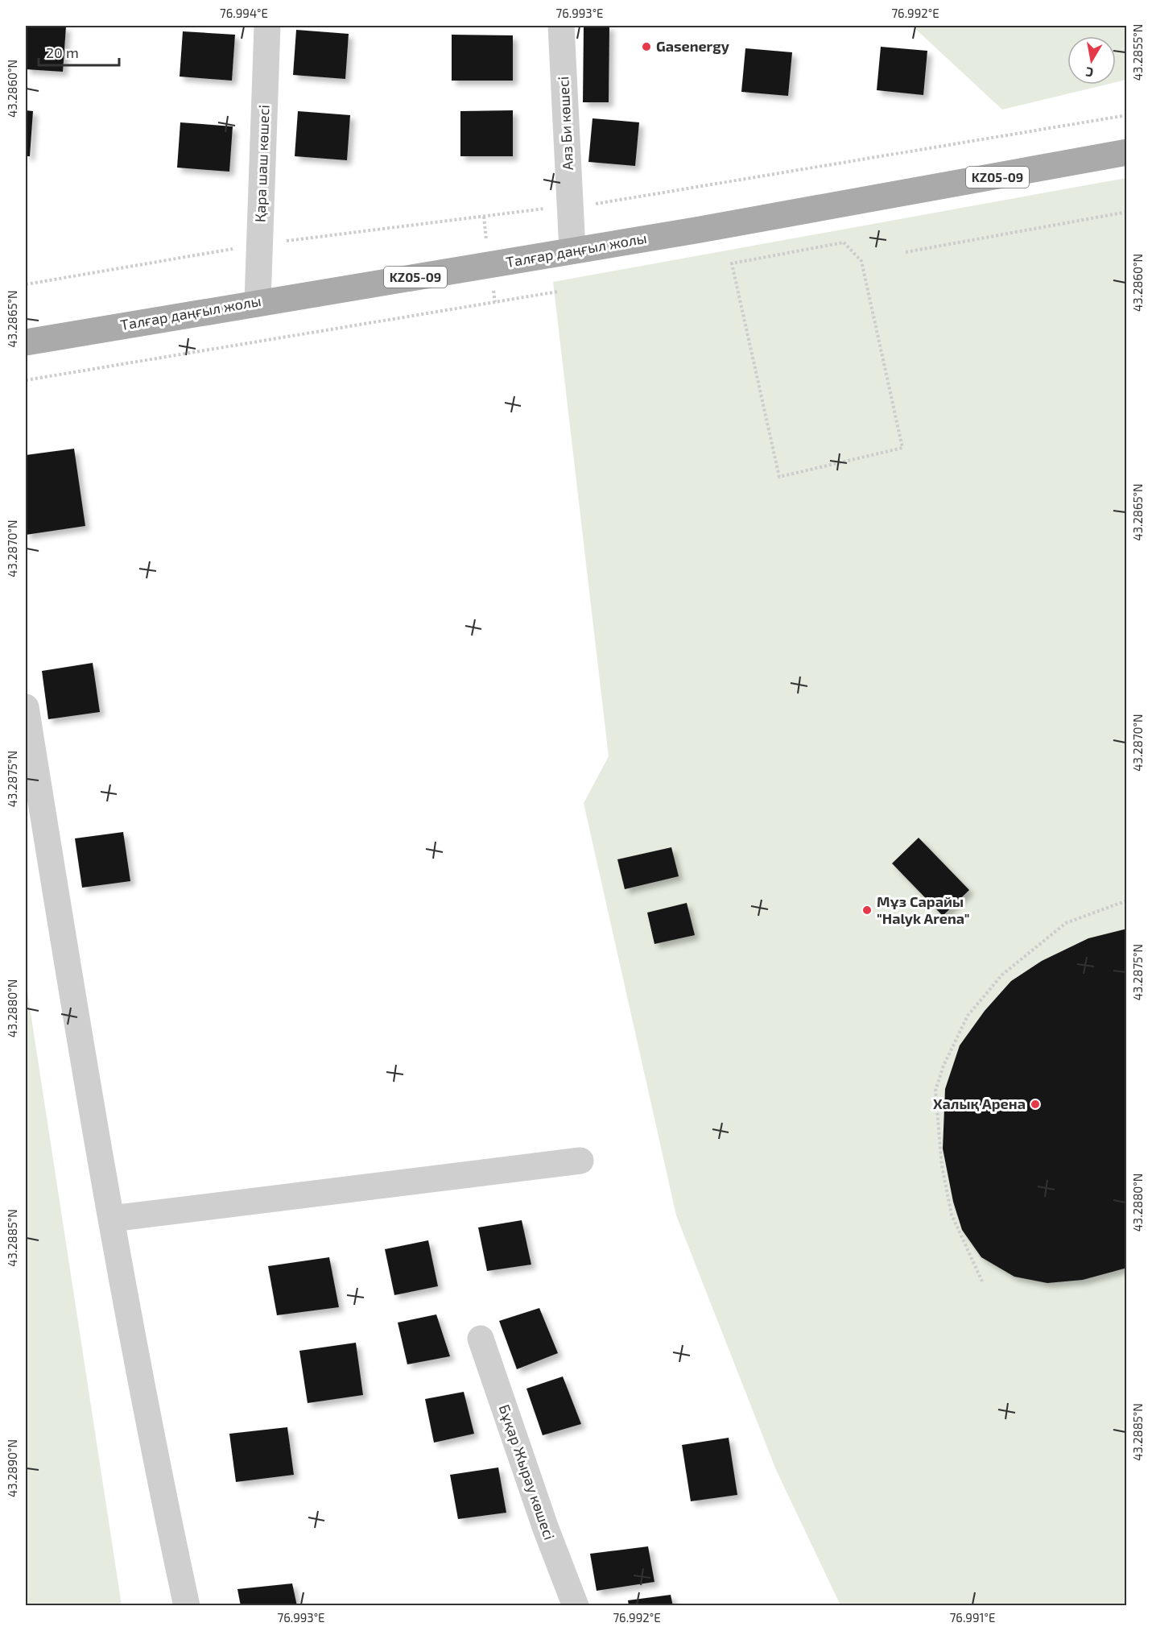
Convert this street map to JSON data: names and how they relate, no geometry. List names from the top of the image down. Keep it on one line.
{"streets":{"main road":["KZ05-09","Талғар даңғыл жолы"],"street":["Аяз Би көшесі","Қара шаш көшесі","Бұқар Жырау көшесі"]},"crossings":[["Аяз Би көшесі","Талғар даңғыл жолы"],["Қара шаш көшесі","Талғар даңғыл жолы"]],"places":["Gasenergy","Мұз Сарайы \"Halyk Arena\"","Халық Арена"],"scale_bar":"20 m","north":"bottom","coordinates":["76.994°E","76.993°E","76.992°E","43.2855°N","43.2860°N","43.2865°N","43.2870°N","43.2875°N","43.2880°N","43.2885°N","43.2890°N","76.991°E"]}
